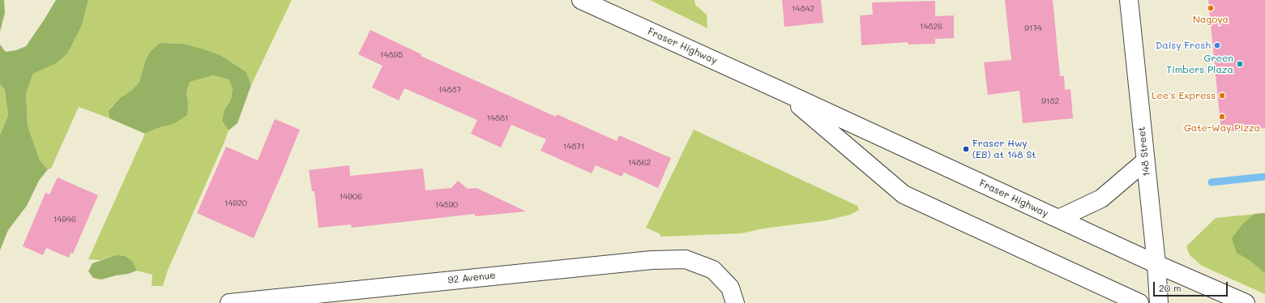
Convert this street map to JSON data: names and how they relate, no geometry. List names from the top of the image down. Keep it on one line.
{"streets":{"main road":["Fraser Highway","148 Street","92 Avenue"]},"crossings":[["Fraser Highway","148 Street"]],"places":["Nagoya","Daisy Fresh","Green Timbers Plaza","Lee's Express","Gate-Way Pizza","Fraser Hwy (EB) at 148 St"],"house_numbers":["14842","14826","9174","14895","14887","9182","14881","14871","14862","14906","14920","14890","14946"],"scale_bar":"20 m"}
